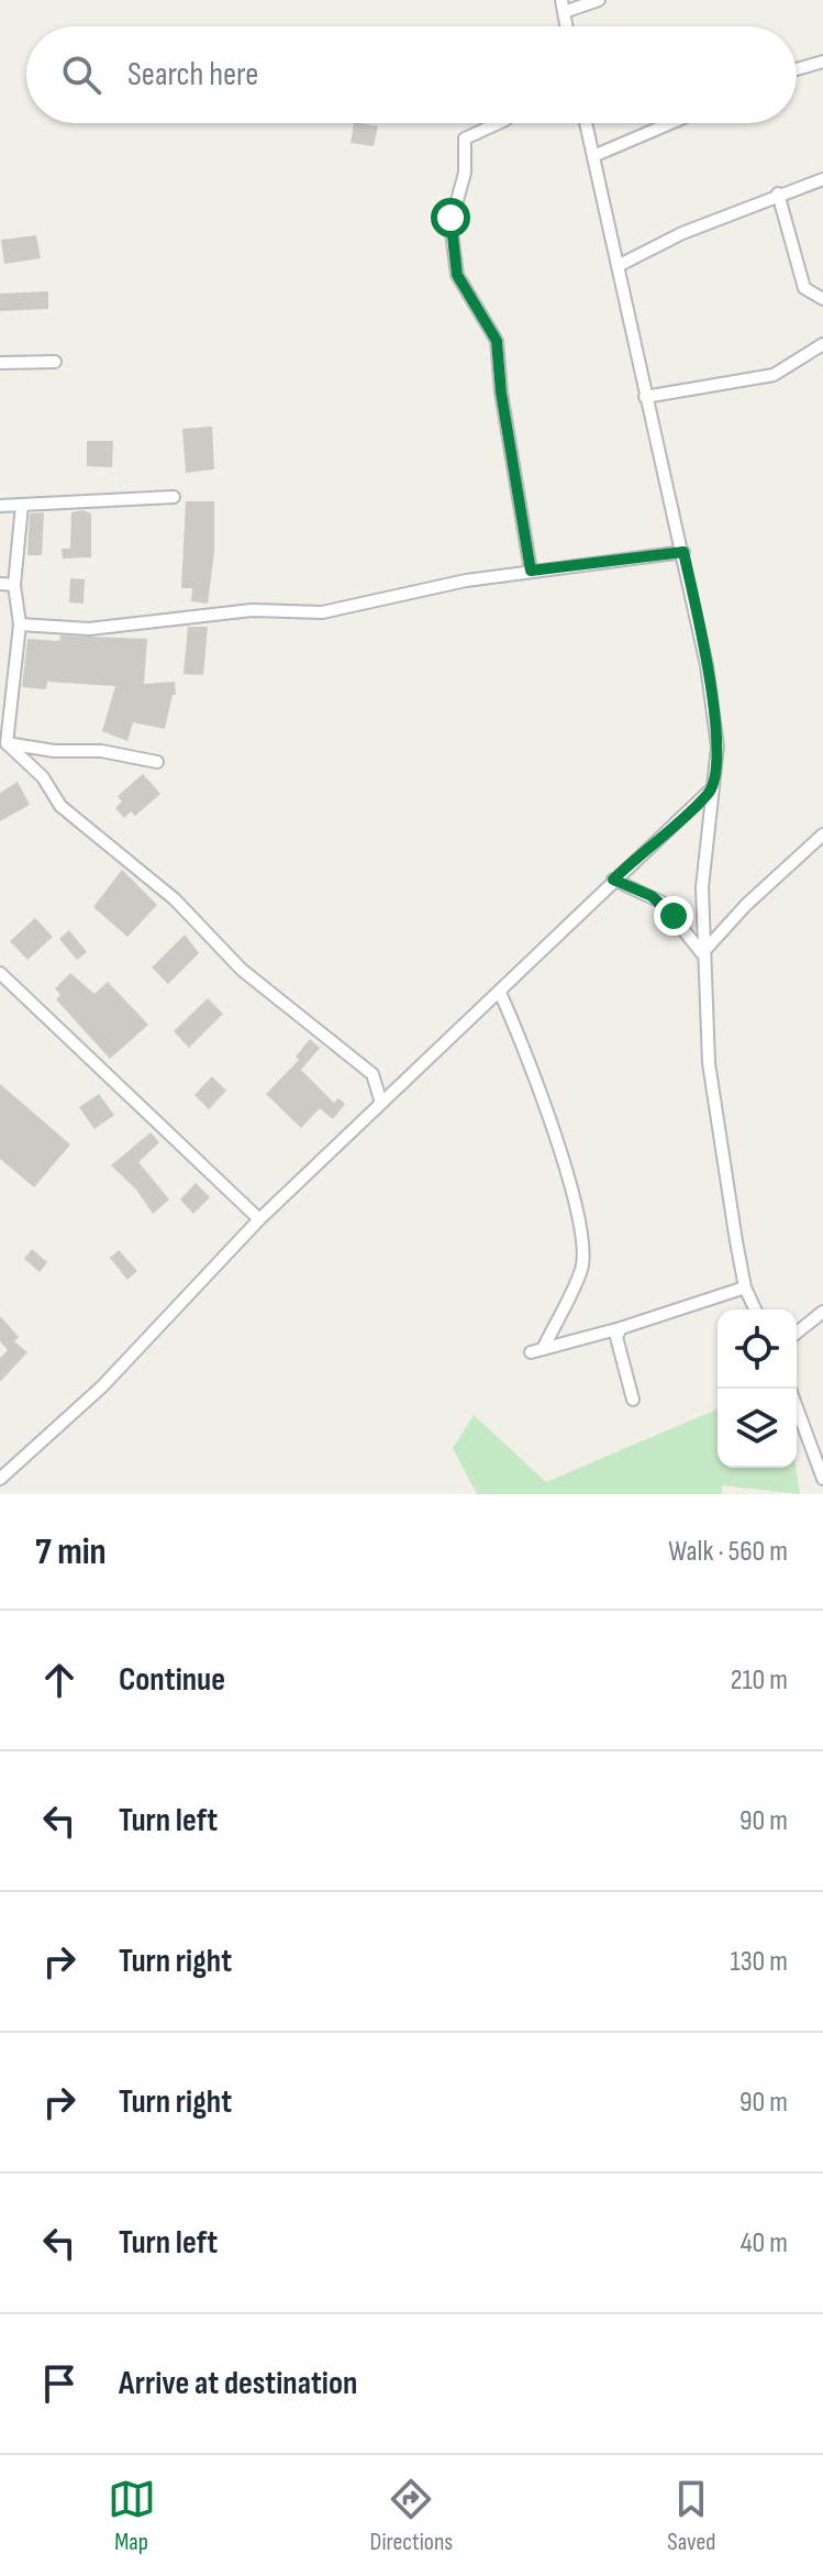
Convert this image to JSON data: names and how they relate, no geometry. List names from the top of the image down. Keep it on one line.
{"page":{"search":"Search here","heading":["7 min","Walk · 560 m"],"list":[["Continue","210 m"],["Turn left","90 m"],["Turn right","130 m"],["Turn right","90 m"],["Turn left","40 m"],"Arrive at destination"],"nav":["Map","Directions","Saved"]}}
